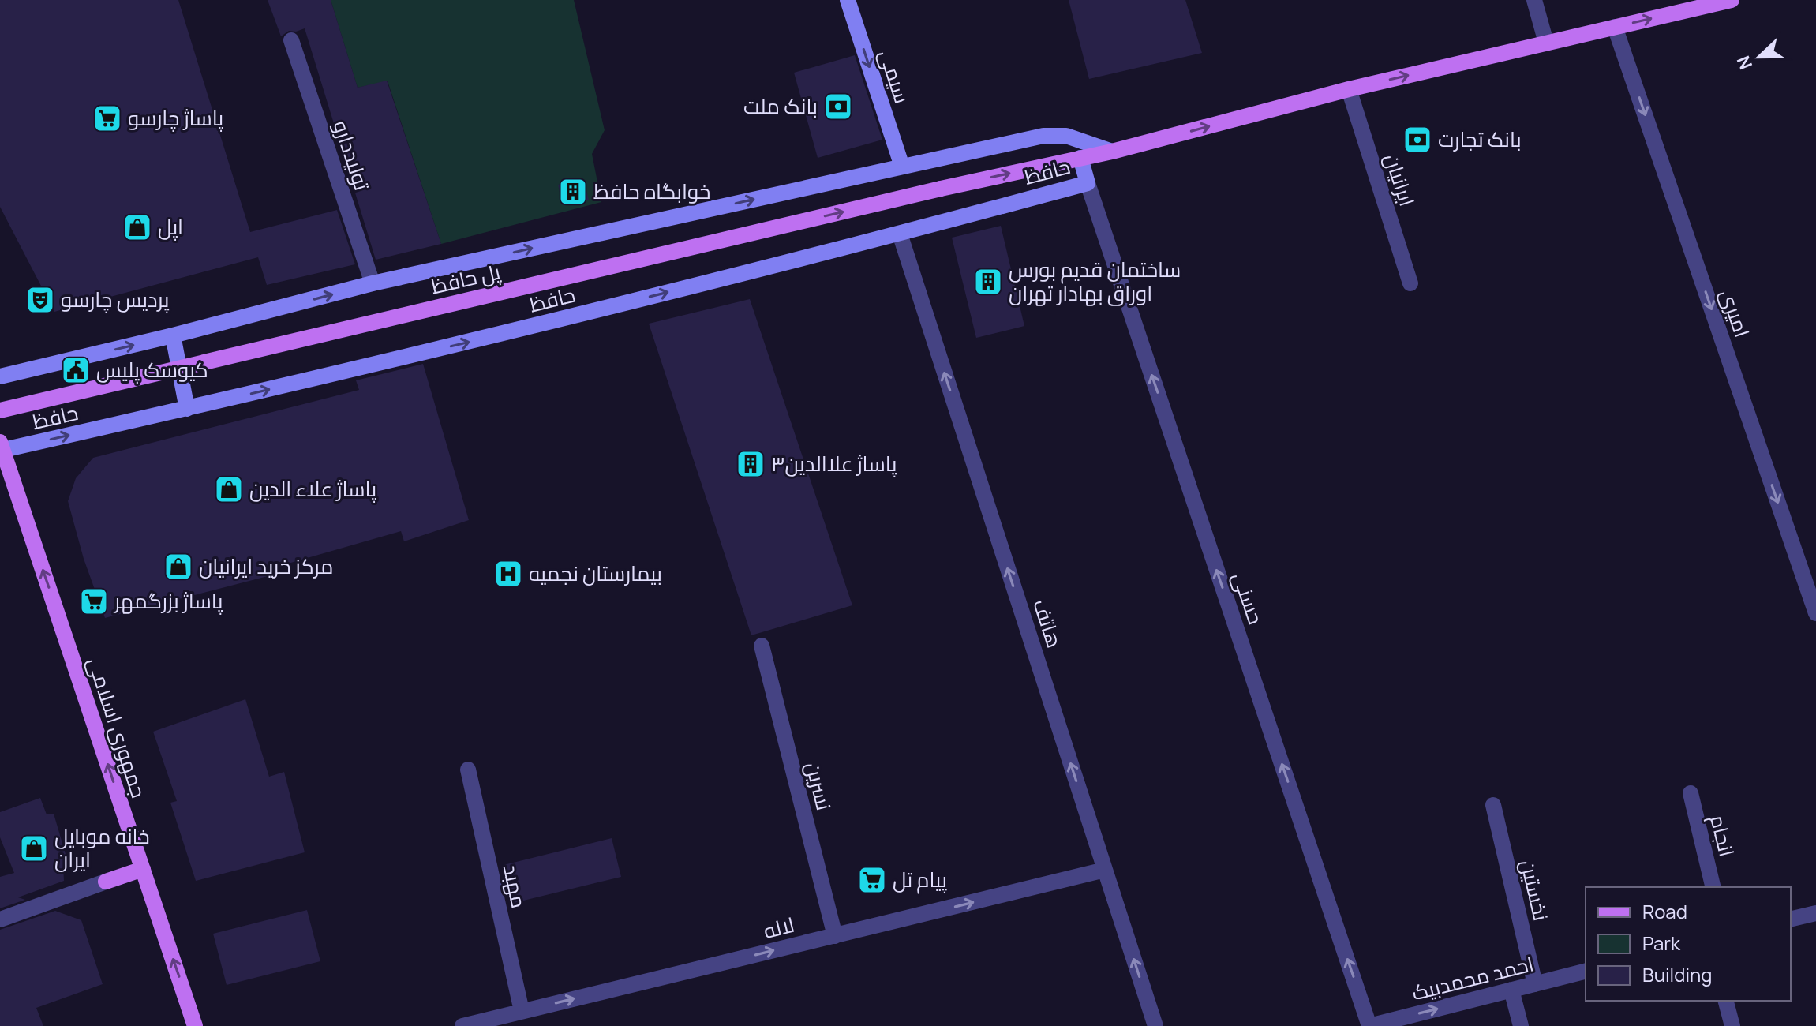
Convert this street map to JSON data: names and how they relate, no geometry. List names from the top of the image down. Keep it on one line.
{"streets":{"main road":["سیمی","حافظ","پل حافظ","جمهوری اسلامی"],"street":["تولیددارو","ایرانیان","امیری","حسنی","هاتف","نسرین","انجام","مهبد","نخستین","لاله","احمد محمدبیک"]},"crossings":[["سیمی","حافظ"],["تولیددارو","حافظ"],["حافظ","ایرانیان"],["حافظ","پل حافظ"],["حافظ","امیری"],["حافظ","حسنی"],["حافظ","هاتف"],["حافظ","جمهوری اسلامی"],["حسنی","احمد محمدبیک"],["هاتف","لاله"],["نسرین","لاله"],["مهبد","لاله"],["نخستین","احمد محمدبیک"]],"one_way":["سیمی","حافظ","پل حافظ","امیری","حسنی","هاتف","جمهوری اسلامی","لاله","احمد محمدبیک"],"places":{"bank":["بانک ملت","بانک تجارت"],"supermarket":["پاساژ چارسو","پاساژ بزرگمهر","پیام تل"],"building":["خوابگاه حافظ","ساختمان قدیم بورس اوراق بهادار تهران","پاساژ علاالدین۳"],"shop":["اپل","پاساژ علاء الدین","مرکز خرید ایرانیان","خانه موبایل ایران"],"theatre":["پردیس چارسو"],"public building":["کیوسک پلیس"],"hospital":["بیمارستان نجمیه"]},"legend":["Road","Park","Building"],"north":"left"}
